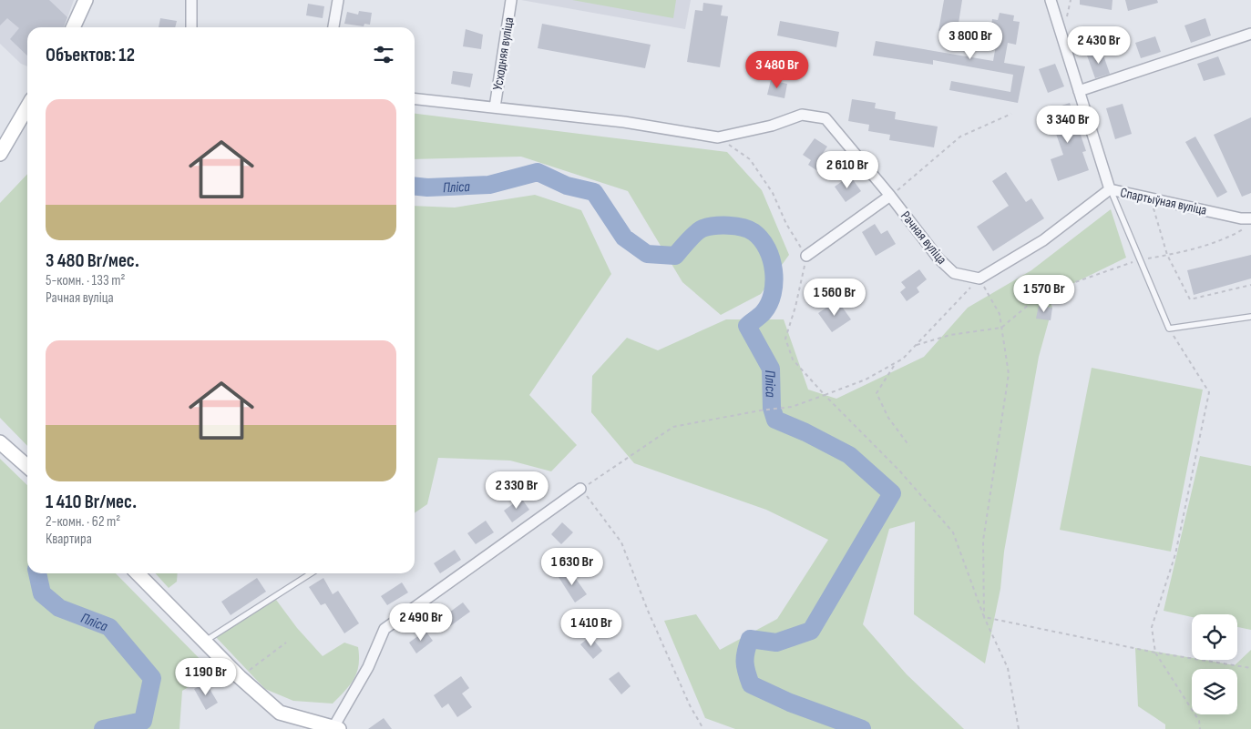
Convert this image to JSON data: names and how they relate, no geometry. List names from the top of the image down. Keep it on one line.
{"streets":{"street":["Усходняя вуліца","Спартыўная вуліца","Рачная вуліца"]},"water":["Пліса"],"page":{"price":["3 800 Br","2 430 Br","3 480 Br","3 340 Br","2 610 Br","1 570 Br","1 560 Br","2 330 Br","1 630 Br","2 490 Br","1 410 Br","1 190 Br"],"heading":"Объектов: 12","list":[{"name":"3 480 Br/мес.","note":"5-комн. · 133 m² · Рачная вуліца"},{"name":"1 410 Br/мес.","note":"2-комн. · 62 m² · Квартира"}]}}
